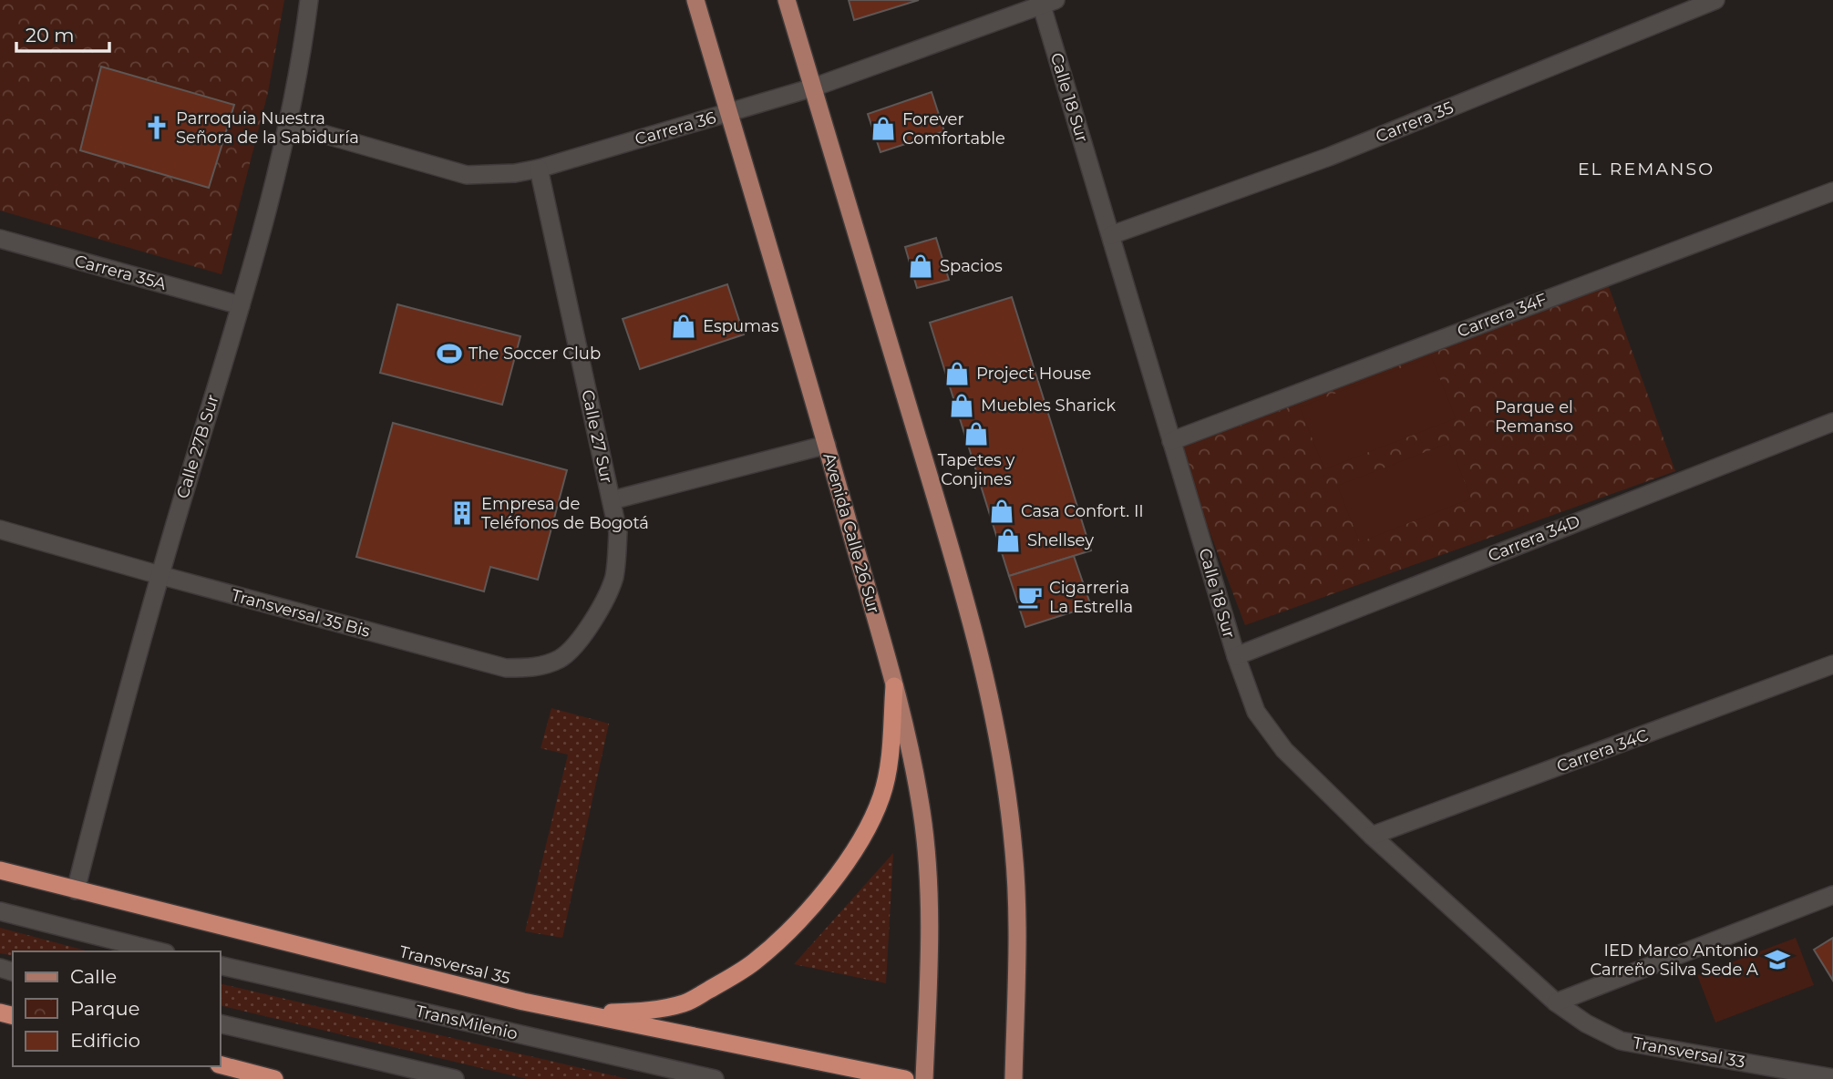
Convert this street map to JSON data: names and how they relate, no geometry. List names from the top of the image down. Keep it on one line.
{"streets":{"highway":["Transversal 35"],"main road":["Avenida Calle 26 Sur"],"street":["Calle 18 Sur","Carrera 35","Carrera 36","Carrera 35A","Carrera 34F","Calle 27 Sur","Calle 27B Sur","Carrera 34D","Transversal 35 Bis","Carrera 34C","TransMilenio","Transversal 33"]},"crossings":[["Calle 18 Sur","Carrera 35"],["Calle 18 Sur","Carrera 36"],["Calle 18 Sur","Carrera 34F"],["Calle 18 Sur","Carrera 34D"],["Calle 18 Sur","Carrera 34C"],["Calle 18 Sur","Transversal 33"],["Carrera 36","Calle 27 Sur"],["Carrera 36","Calle 27B Sur"],["Carrera 36","Avenida Calle 26 Sur"],["Carrera 35A","Calle 27B Sur"],["Calle 27 Sur","Transversal 35 Bis"],["Calle 27B Sur","Transversal 35 Bis"],["Calle 27B Sur","Transversal 35"]],"districts":["EL REMANSO"],"parks":["Parque el Remanso"],"places":{"church":["Parroquia Nuestra Señora de la Sabiduría"],"shop":["Forever Comfortable","Spacios","Espumas","Project House","Muebles Sharick","Tapetes y Conjines","Casa Confort. II","Shellsey"],"sports":["The Soccer Club"],"building":["Empresa de Teléfonos de Bogotá"],"cafe":["Cigarreria La Estrella"],"school or university":["IED Marco Antonio Carreño Silva Sede A"]},"legend":["Calle","Parque","Edificio"],"scale_bar":"20 m"}
